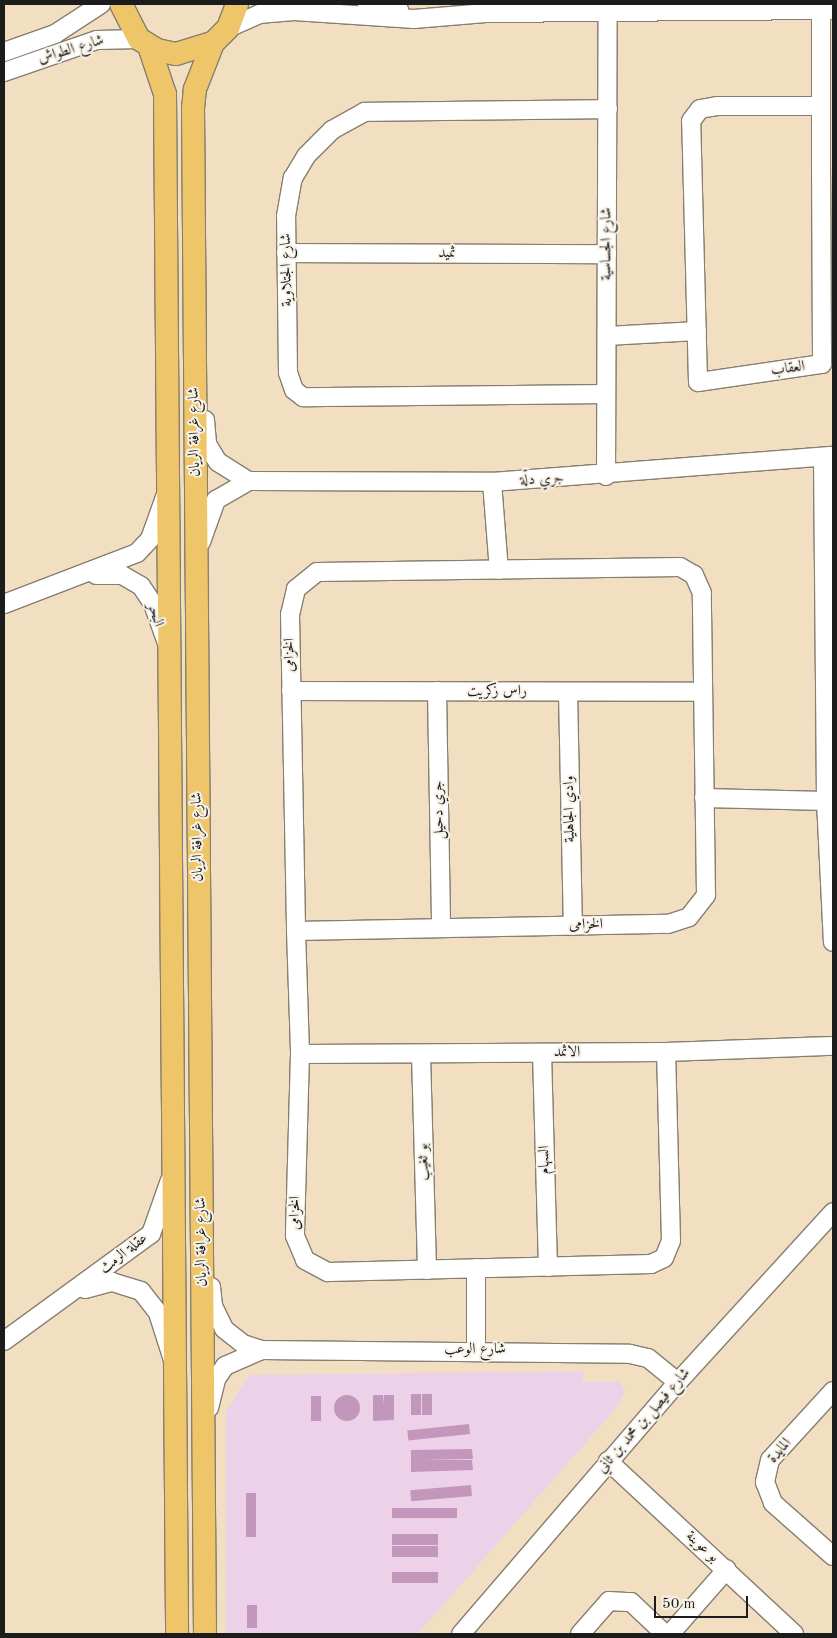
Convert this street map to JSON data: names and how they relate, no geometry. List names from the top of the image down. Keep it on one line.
{"streets":{"main road":["شارع غرافة الريان"],"street":["شارع الطواش","شارع الجساسية","ثميد","شارع الجتلاوية","العقاب","جري دلّة","البحر","الخزامى","راس زكريت","وادي الجاهلية","جري دحيل","الاثمد","السهام","بو ثغيب","عقلة الرمث","شارع الوعب","شارع فيصل بن محمد بن ثاني","المايدة","بو عوينة"]},"crossings":[["شارع الطواش","شارع غرافة الريان"],["شارع الجساسية","ثميد"],["شارع الجساسية","شارع الجتلاوية"],["شارع الجساسية","جري دلّة"],["ثميد","شارع الجتلاوية"],["شارع غرافة الريان","جري دلّة"],["شارع غرافة الريان","البحر"],["شارع غرافة الريان","عقلة الرمث"],["شارع غرافة الريان","شارع الوعب"],["الخزامى","راس زكريت"],["الخزامى","وادي الجاهلية"],["الخزامى","جري دحيل"],["الخزامى","الاثمد"],["الخزامى","السهام"],["الخزامى","بو ثغيب"],["راس زكريت","وادي الجاهلية"],["راس زكريت","جري دحيل"],["الاثمد","السهام"],["الاثمد","بو ثغيب"],["شارع الوعب","شارع فيصل بن محمد بن ثاني"],["شارع فيصل بن محمد بن ثاني","بو عوينة"]],"scale_bar":"50 m"}
